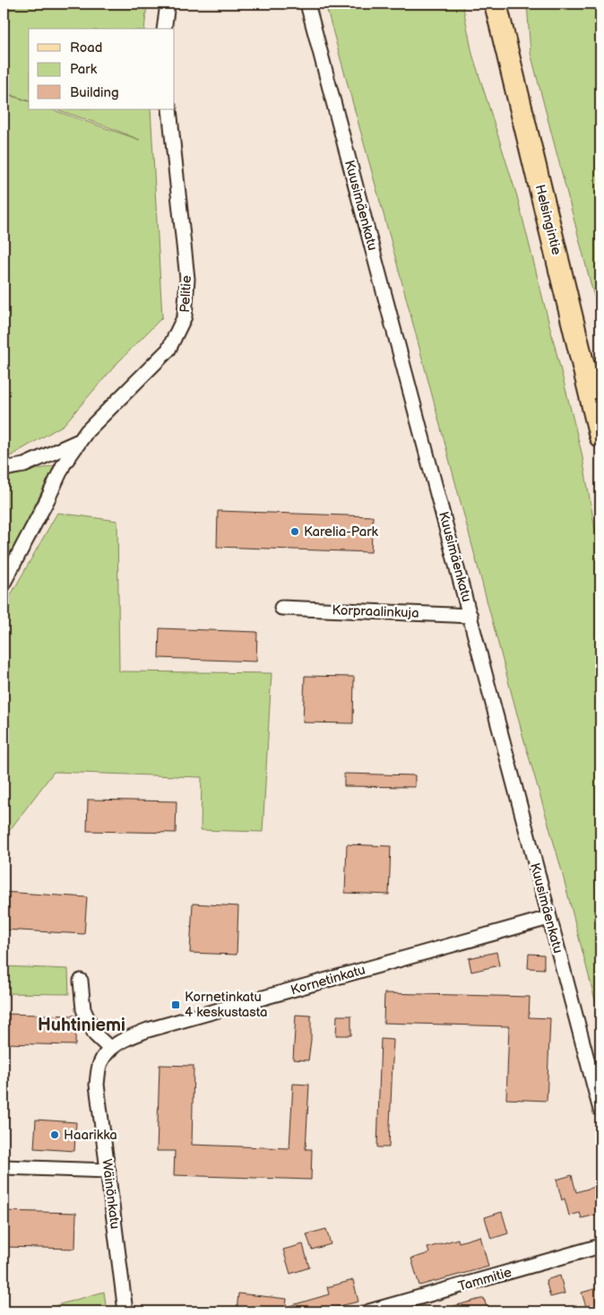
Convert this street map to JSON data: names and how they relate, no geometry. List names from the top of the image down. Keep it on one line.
{"streets":{"main road":["Helsingintie"],"street":["Kuusimäenkatu","Pelitie","Korpraalinkuja","Kornetinkatu","Wäinönkatu","Tammitie"]},"crossings":[["Kuusimäenkatu","Korpraalinkuja"],["Kuusimäenkatu","Kornetinkatu"],["Kornetinkatu","Wäinönkatu"]],"districts":["Huhtiniemi"],"places":{"other":["Karelia-Park","Haarikka"],"transit":["Kornetinkatu 4 keskustasta"]},"legend":["Road","Park","Building"]}
